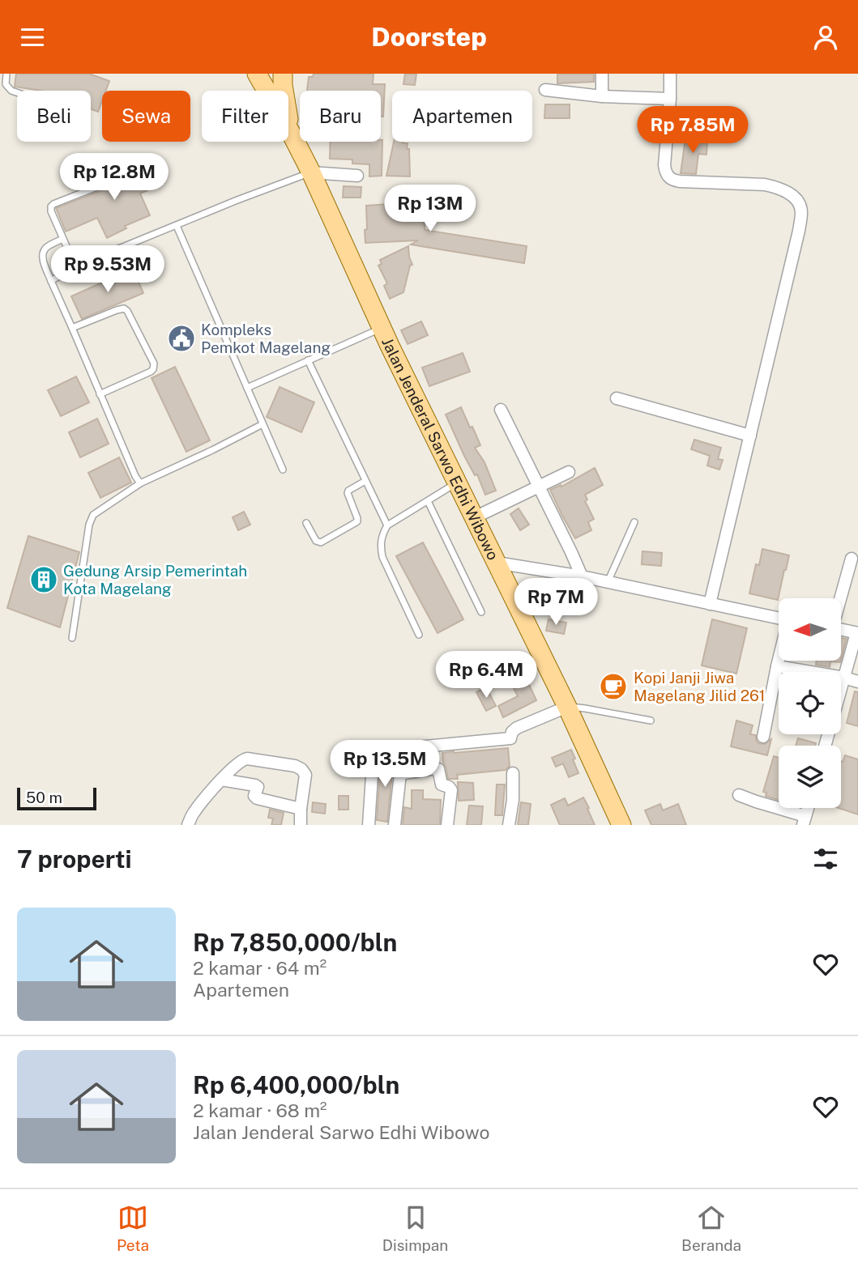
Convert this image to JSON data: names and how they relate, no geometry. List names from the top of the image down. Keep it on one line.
{"streets":{"main road":["Jalan Jenderal Sarwo Edhi Wibowo"]},"places":{"public building":["Kompleks Pemkot Magelang"],"building":["Gedung Arsip Pemerintah Kota Magelang"],"cafe":["Kopi Janji Jiwa Magelang Jilid 261"]},"scale_bar":"50 m","north":"left","page":{"header":"Doorstep","chip":["Beli","Sewa","Filter","Baru","Apartemen"],"price":["Rp 7.85M","Rp 12.8M","Rp 13M","Rp 9.53M","Rp 7M","Rp 6.4M","Rp 13.5M"],"scale":"50 m","heading":"7 properti","list":[{"name":"Rp 7,850,000/bln","note":"2 kamar · 64 m² · Apartemen"},{"name":"Rp 6,400,000/bln","note":"2 kamar · 68 m² · Jalan Jenderal Sarwo Edhi Wibowo"}],"tabs":["Peta","Disimpan","Beranda"]}}
